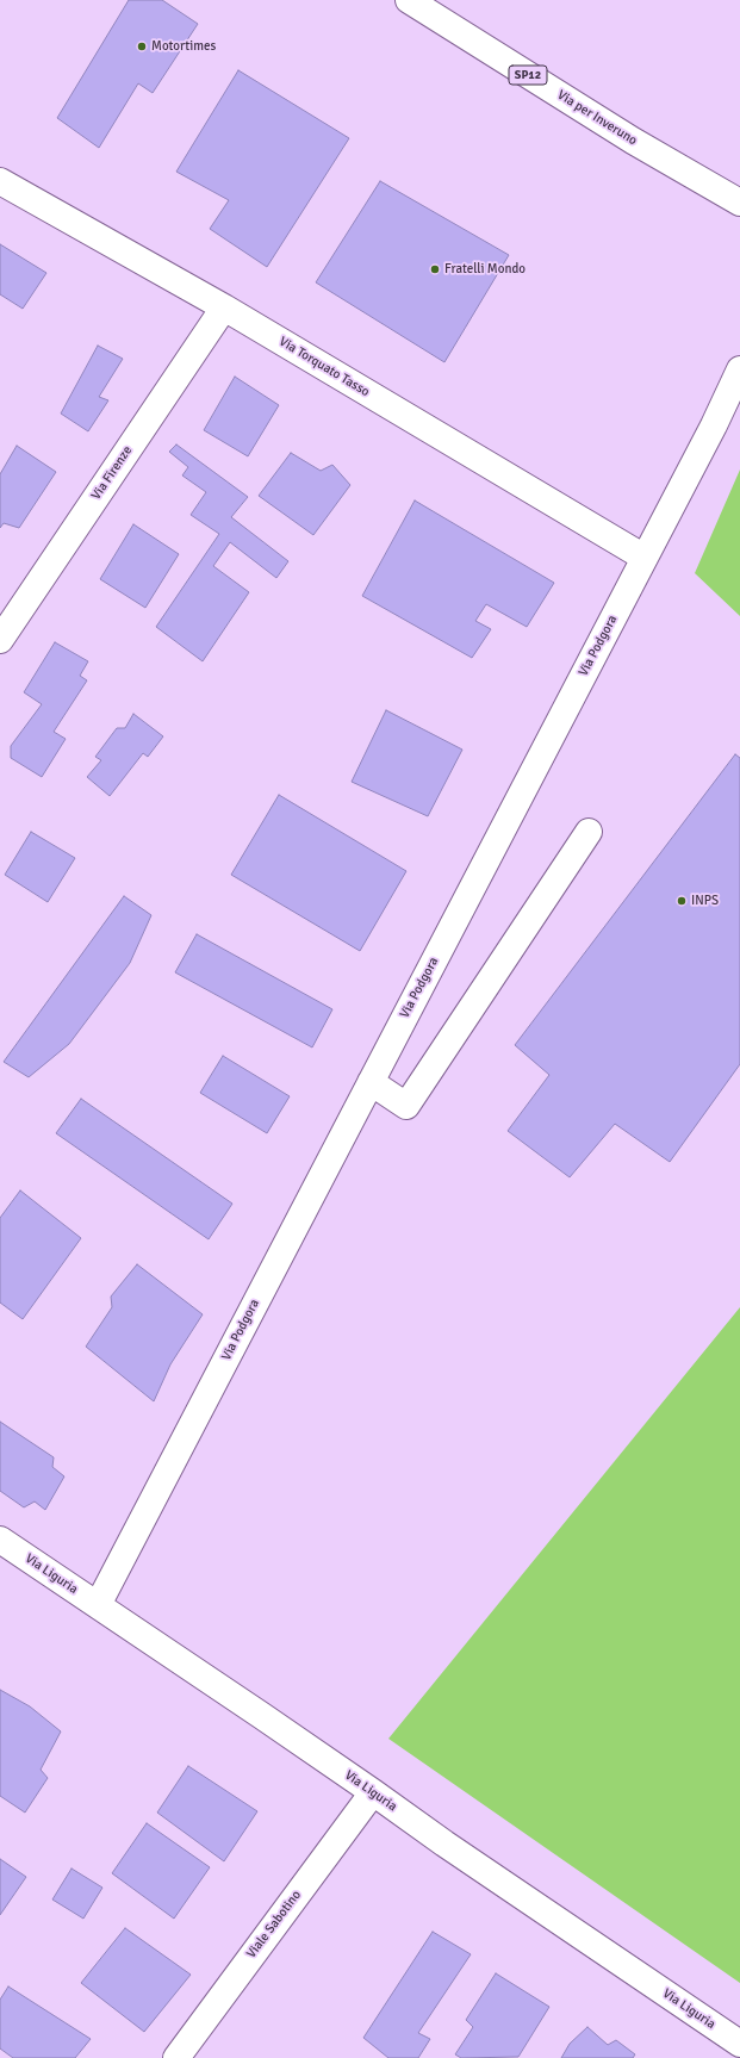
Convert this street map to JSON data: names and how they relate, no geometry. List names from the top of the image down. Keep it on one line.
{"streets":{"street":["SP12","Via per Inveruno","Via Torquato Tasso","Via Firenze","Via Podgora","Via Liguria","Viale Sabotino"]},"crossings":[["Via Torquato Tasso","Via Firenze"],["Via Torquato Tasso","Via Podgora"],["Via Podgora","Via Liguria"],["Via Liguria","Viale Sabotino"]],"places":["Motortimes","Fratelli Mondo","INPS"]}
